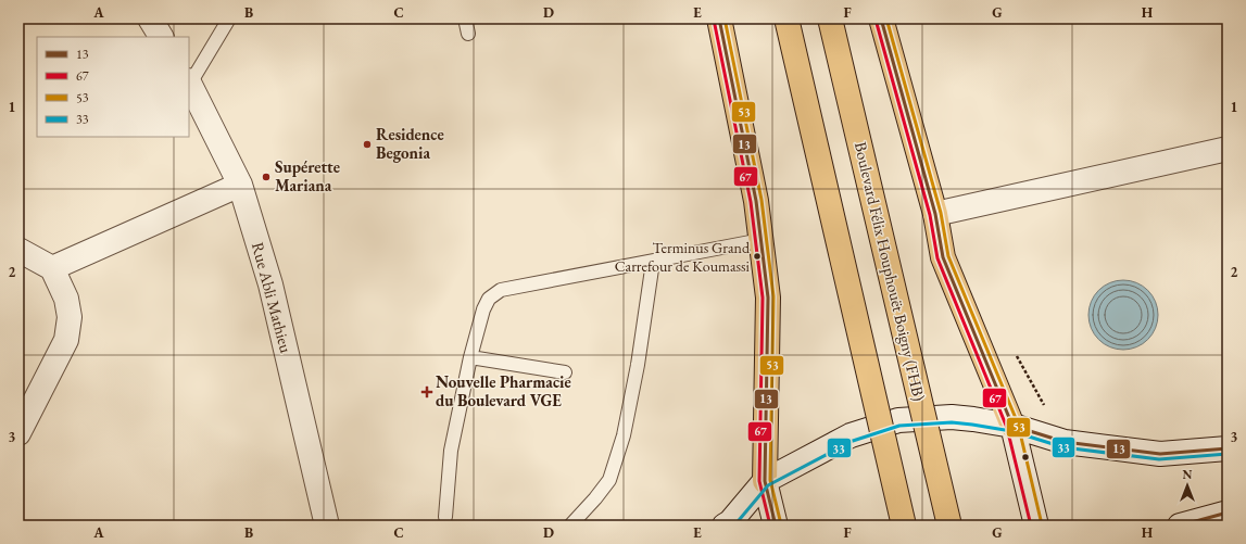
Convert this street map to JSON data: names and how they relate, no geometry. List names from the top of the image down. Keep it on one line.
{"streets":{"highway":["Boulevard Félix Houphouët Boigny (FHB)"],"street":["Rue Abli Mathieu"]},"places":{"other":["Residence Begonia","Supérette Mariana","Terminus Grand Carrefour de Koumassi"],"health":["Nouvelle Pharmacie du Boulevard VGE"]},"lines":["transit line 13","transit line 53","transit line 67","transit line 33"],"legend":["13","67","53","33"],"north":"top","grid":{"columns":["A","B","C","D","E","F","G","H"],"rows":["1","2","3"]}}
